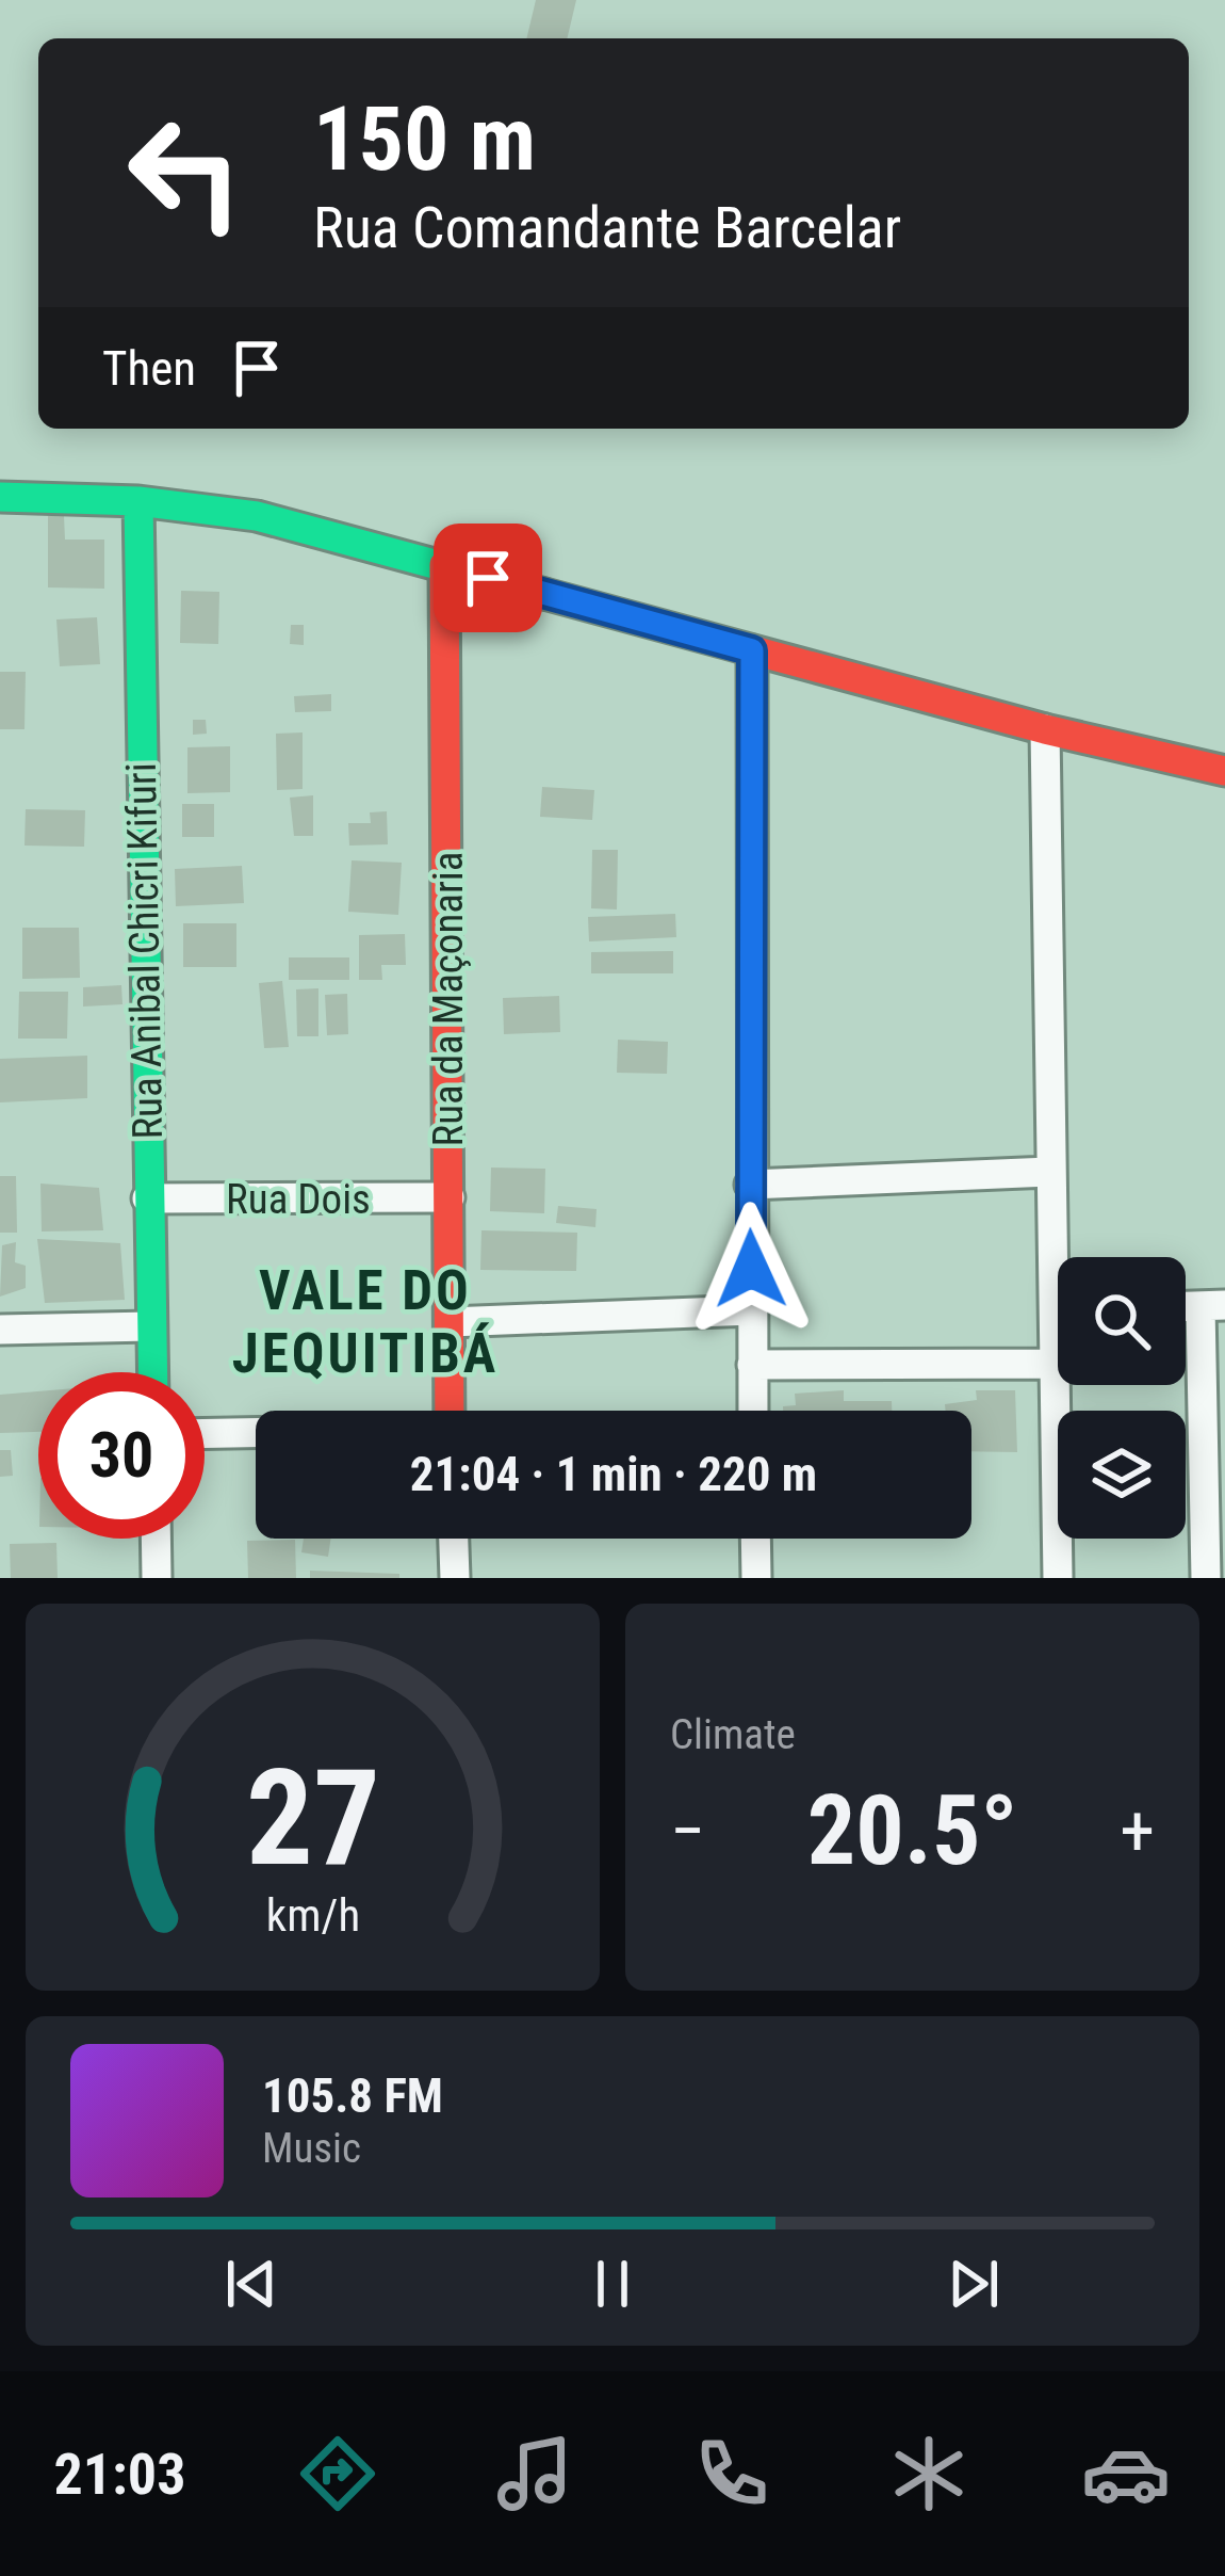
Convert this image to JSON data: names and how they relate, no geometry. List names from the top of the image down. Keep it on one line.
{"streets":{"street":["Rua Anibal Chicri Kifuri","Rua da Maçonaria","Rua Dois"]},"crossings":[["Rua Anibal Chicri Kifuri","Rua Dois"],["Rua da Maçonaria","Rua Dois"]],"districts":["VALE DO JEQUITIBÁ"],"page":{"turn":["150 m","Rua Comandante Barcelar"],"then":"Then","limit":"30","trip":"21:04 · 1 min · 220 m","tile":"Climate","heat":["−","20.5°","+"],"song":["105.8 FM","Music"],"tabs":"21:03","gauge":["27","km/h"]}}
